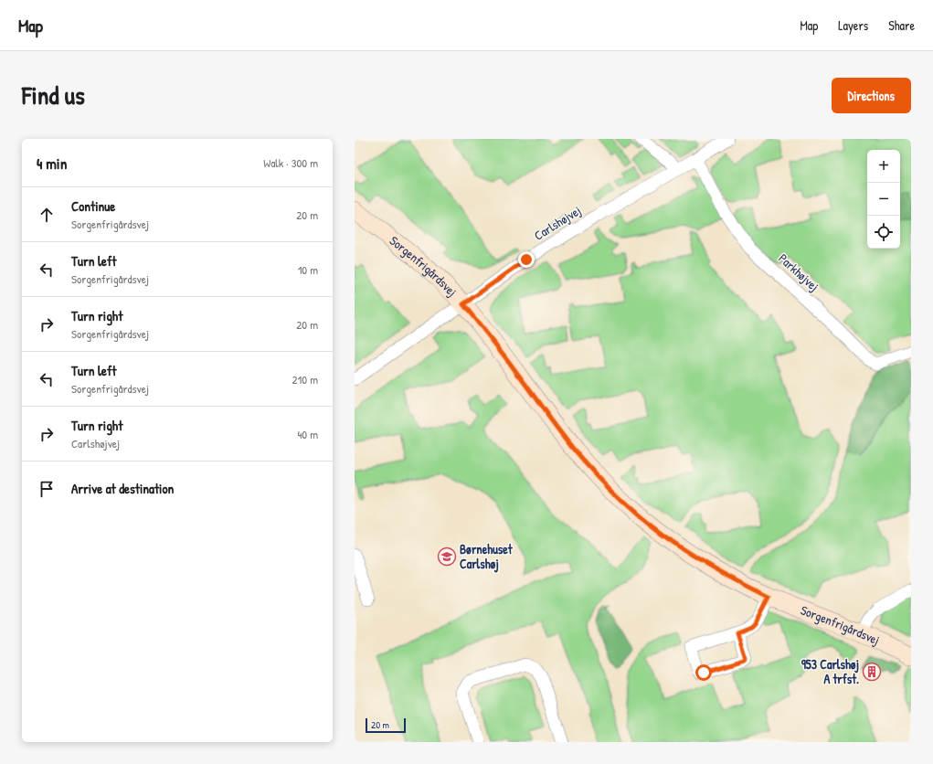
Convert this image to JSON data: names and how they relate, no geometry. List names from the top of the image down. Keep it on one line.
{"streets":{"street":["Carlshøjvej","Sorgenfrigårdsvej","Parkhøjvej"]},"crossings":[["Carlshøjvej","Sorgenfrigårdsvej"],["Carlshøjvej","Parkhøjvej"]],"places":{"school or university":["Børnehuset Carlshøj"],"building":["953 Carlshøj A trfst."]},"scale_bar":"20 m","page":{"header":"Map","nav":["Map","Layers","Share"],"title":"Find us","buttons":"Directions","heading":["4 min","Walk · 300 m"],"map_buttons":["+","−"],"list":[["Continue","Sorgenfrigårdsvej","20 m"],["Turn left","Sorgenfrigårdsvej","10 m"],["Turn right","Sorgenfrigårdsvej","20 m"],["Turn left","Sorgenfrigårdsvej","210 m"],["Turn right","Carlshøjvej","40 m"],"Arrive at destination"],"scale":"20 m"}}
